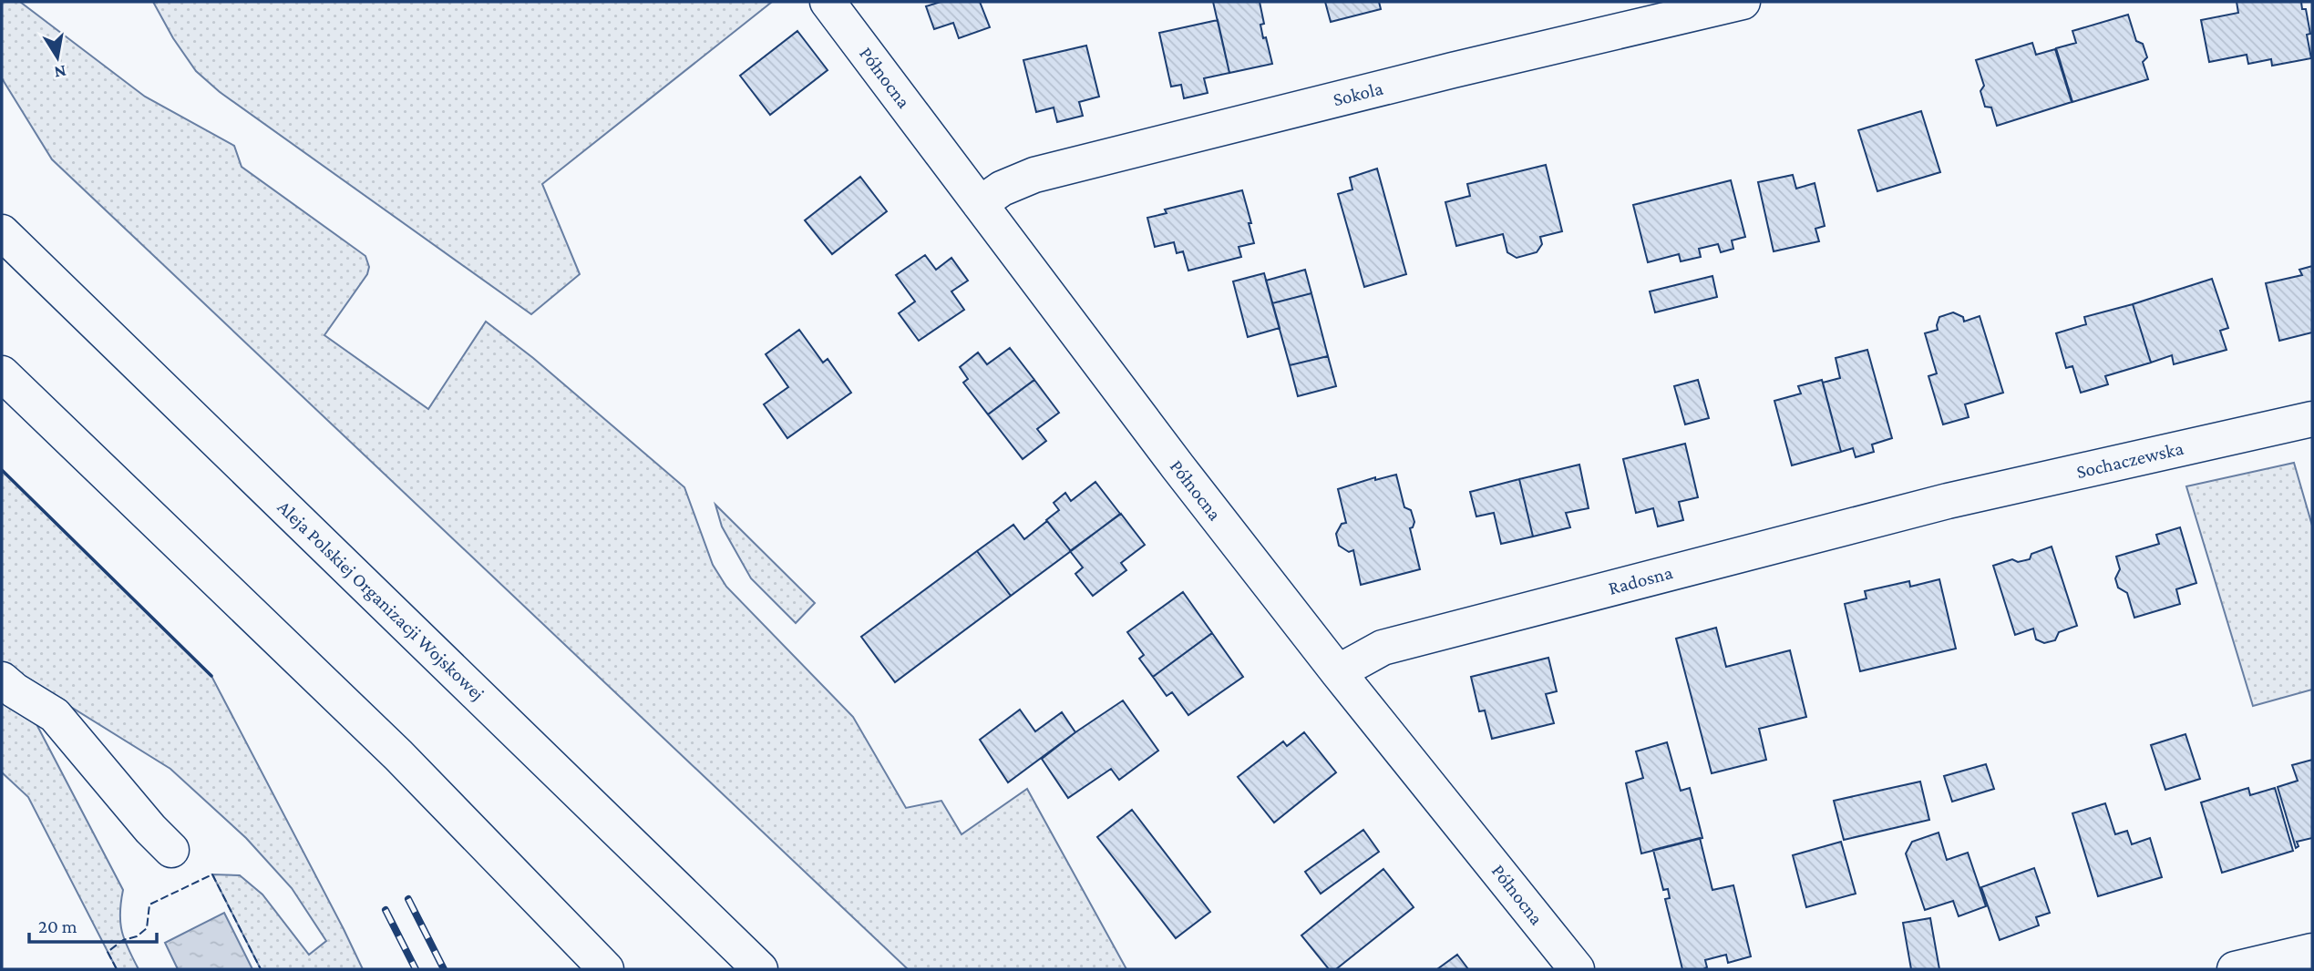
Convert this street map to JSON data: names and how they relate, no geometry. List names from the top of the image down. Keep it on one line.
{"streets":{"main road":["Północna","Sokola","Sochaczewska","Radosna","Aleja Polskiej Organizacji Wojskowej"]},"crossings":[["Północna","Sokola"],["Północna","Radosna"],["Sochaczewska","Radosna"]],"scale_bar":"20 m","north":"bottom"}
